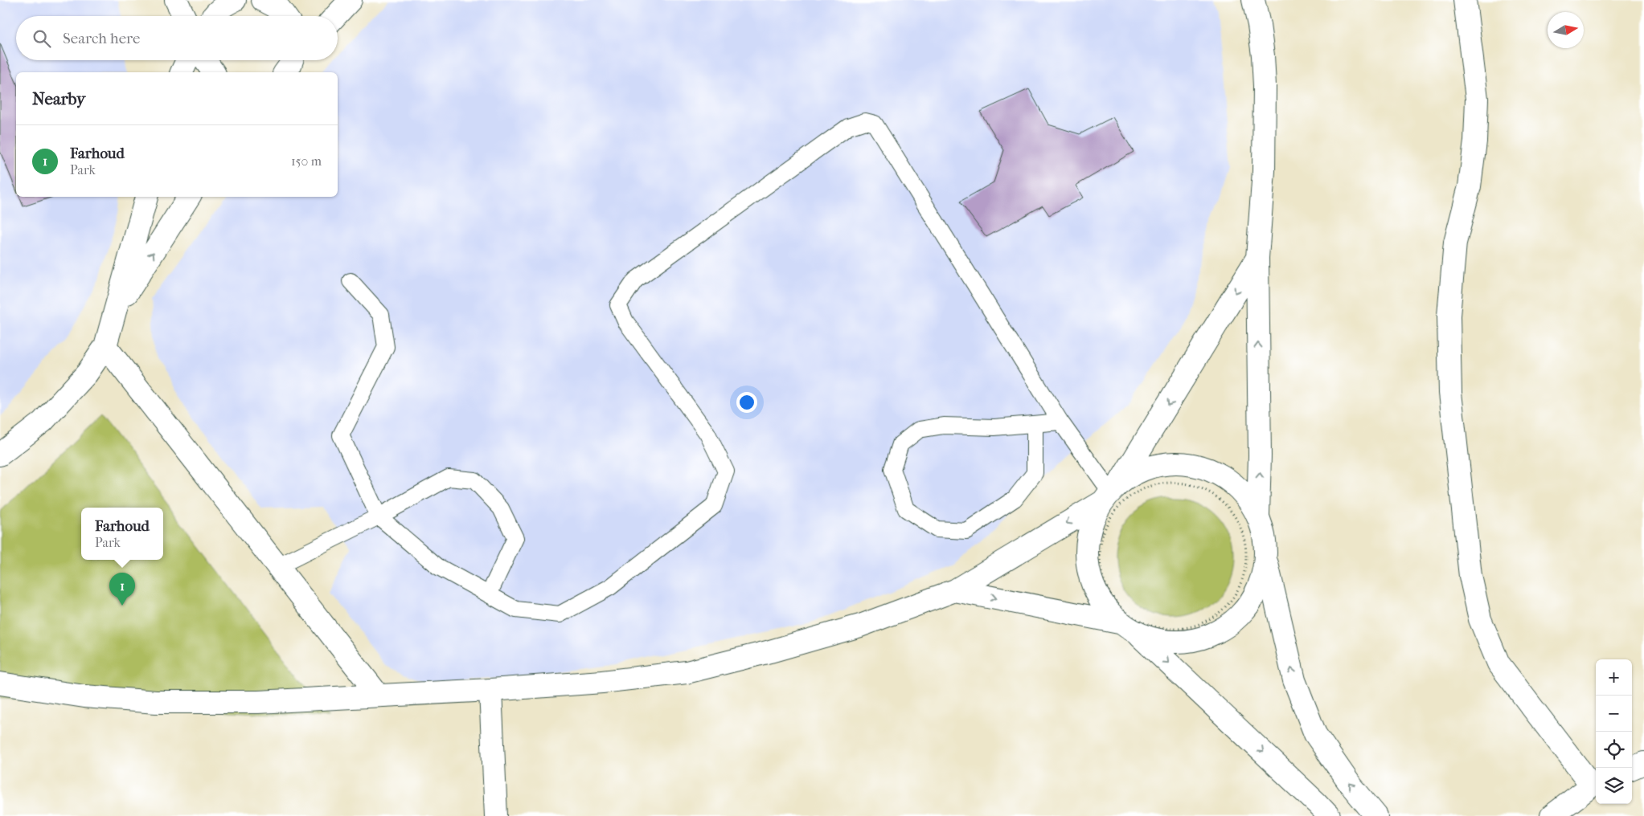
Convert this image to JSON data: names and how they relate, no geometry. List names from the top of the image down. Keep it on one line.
{"north":"right","page":{"search":"Search here","heading":"Nearby","list":[{"mark":"1","name":"Farhoud","note":"Park","value":"150 m"}],"popup":["Farhoud","Park"],"pins":"1","map_buttons":["+","−"]}}
